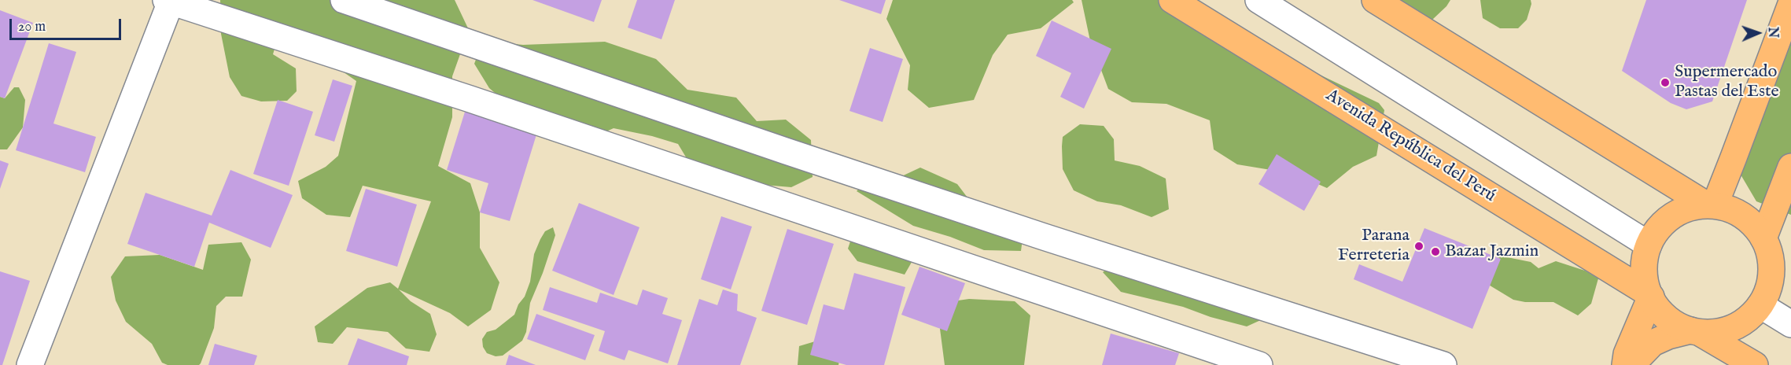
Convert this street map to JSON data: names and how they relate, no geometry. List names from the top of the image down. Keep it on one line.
{"streets":{"main road":["Avenida República del Perú"]},"places":["Supermercado Pastas del Este","Parana Ferreteria","Bazar Jazmin"],"scale_bar":"20 m","north":"right"}
